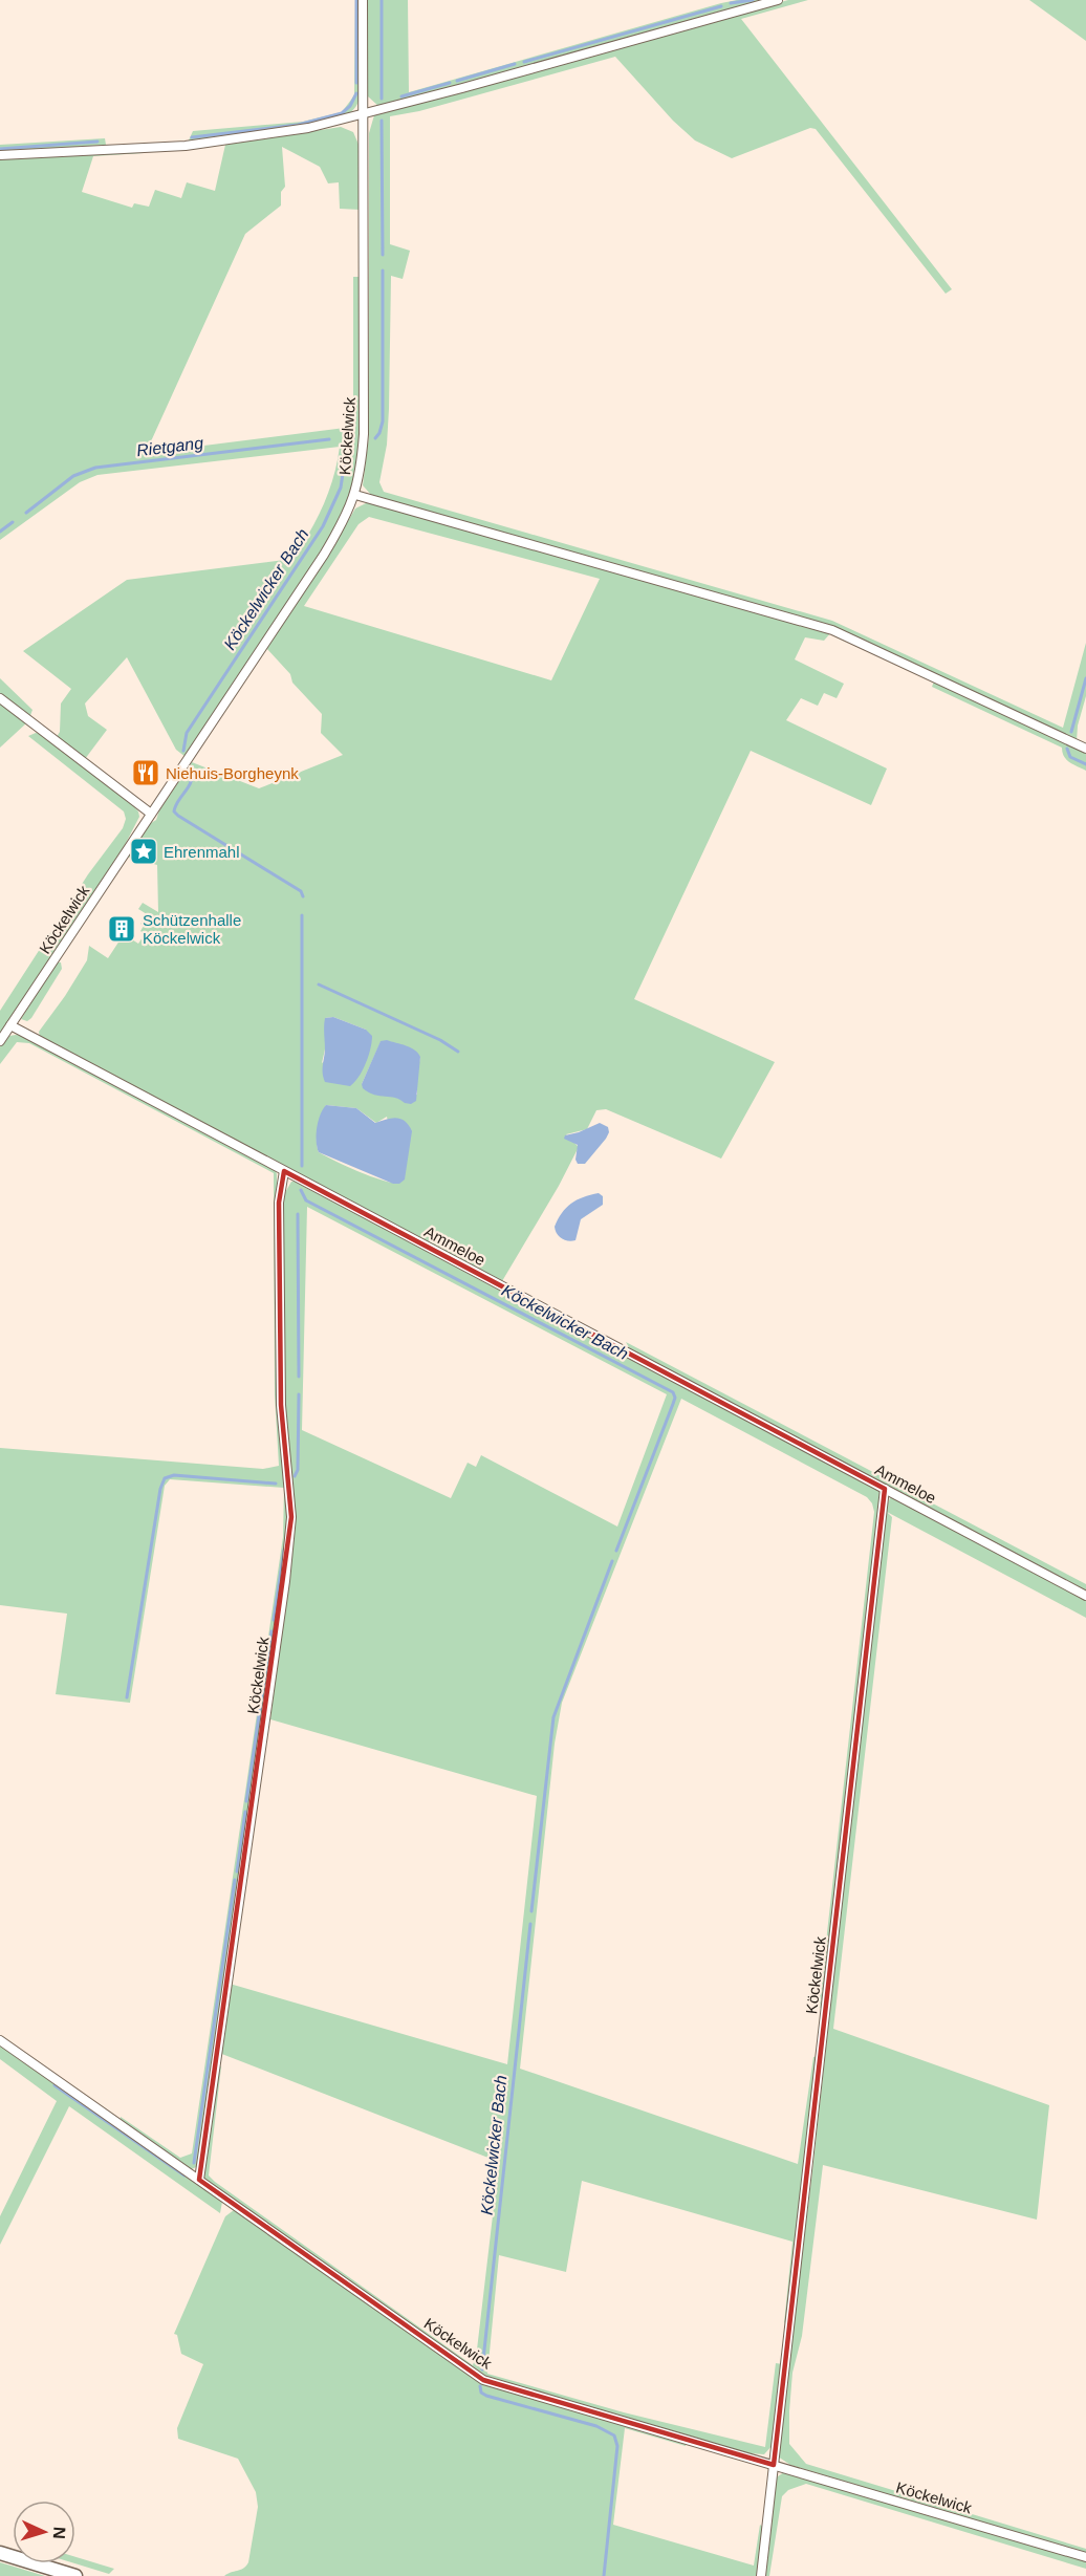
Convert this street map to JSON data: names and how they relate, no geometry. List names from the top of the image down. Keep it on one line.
{"streets":{"street":["Köckelwick","Ammeloe"]},"crossings":[["Köckelwick","Ammeloe"]],"water":["Rietgang","Köckelwicker Bach"],"places":{"restaurant":["Niehuis-Borgheynk"],"place":["Ehrenmahl"],"building":["Schützenhalle Köckelwick"]},"north":"right"}
